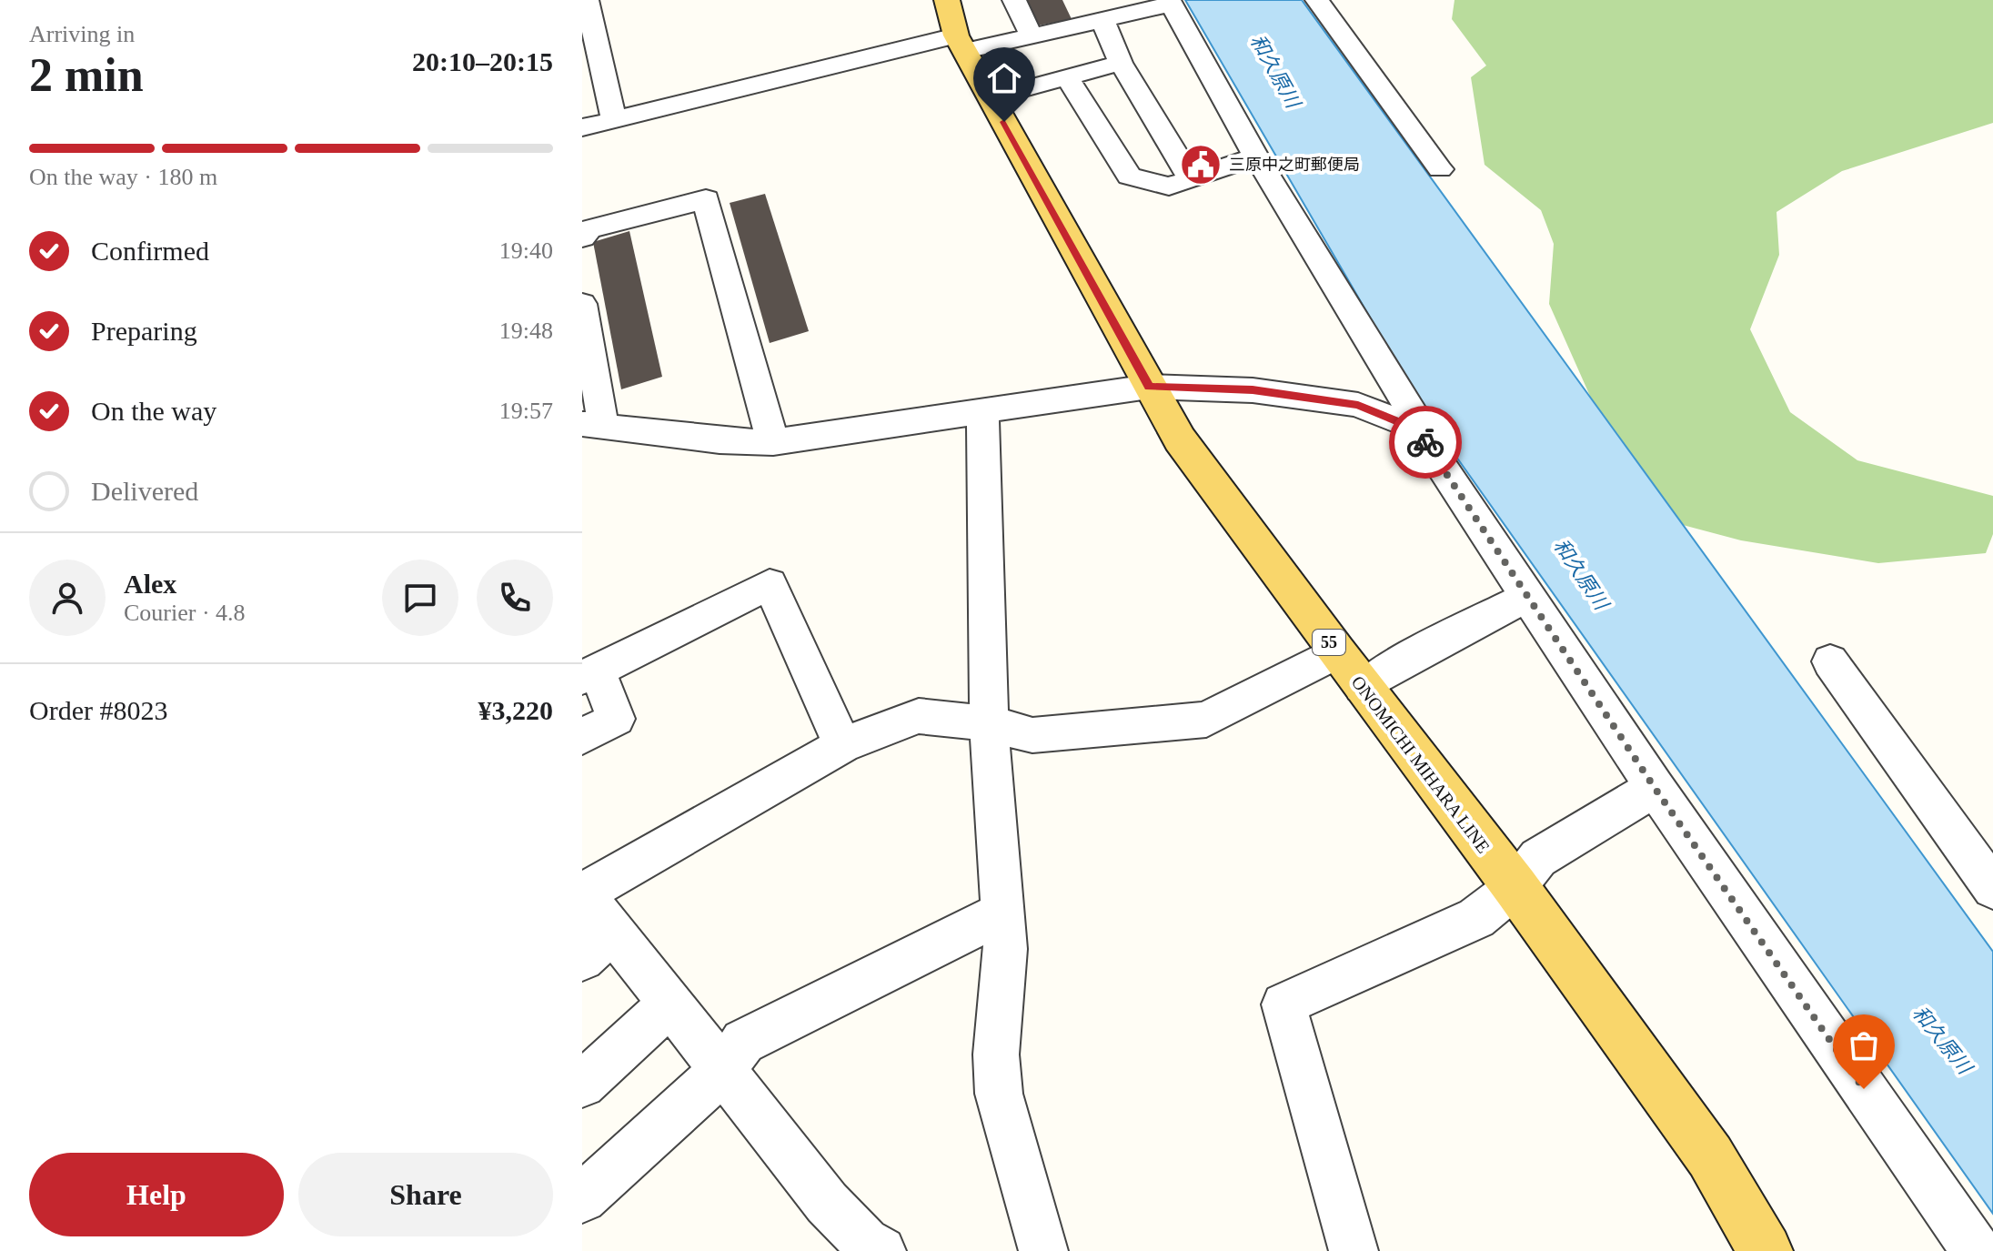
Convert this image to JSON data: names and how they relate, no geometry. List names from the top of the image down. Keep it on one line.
{"streets":{"main road":["55","ONOMICHI MIHARA LINE"]},"water":["和久原川"],"places":{"public building":["三原中之町郵便局"]},"page":{"heading":["2 min","Arriving in","20:10–20:15"],"panel":["Alex","Courier · 4.8","Order #8023","¥3,220"],"bar":"On the way · 180 m","list":[["Confirmed","19:40"],["Preparing","19:48"],["On the way","19:57"],"Delivered"],"buttons":["Help","Share"]}}
